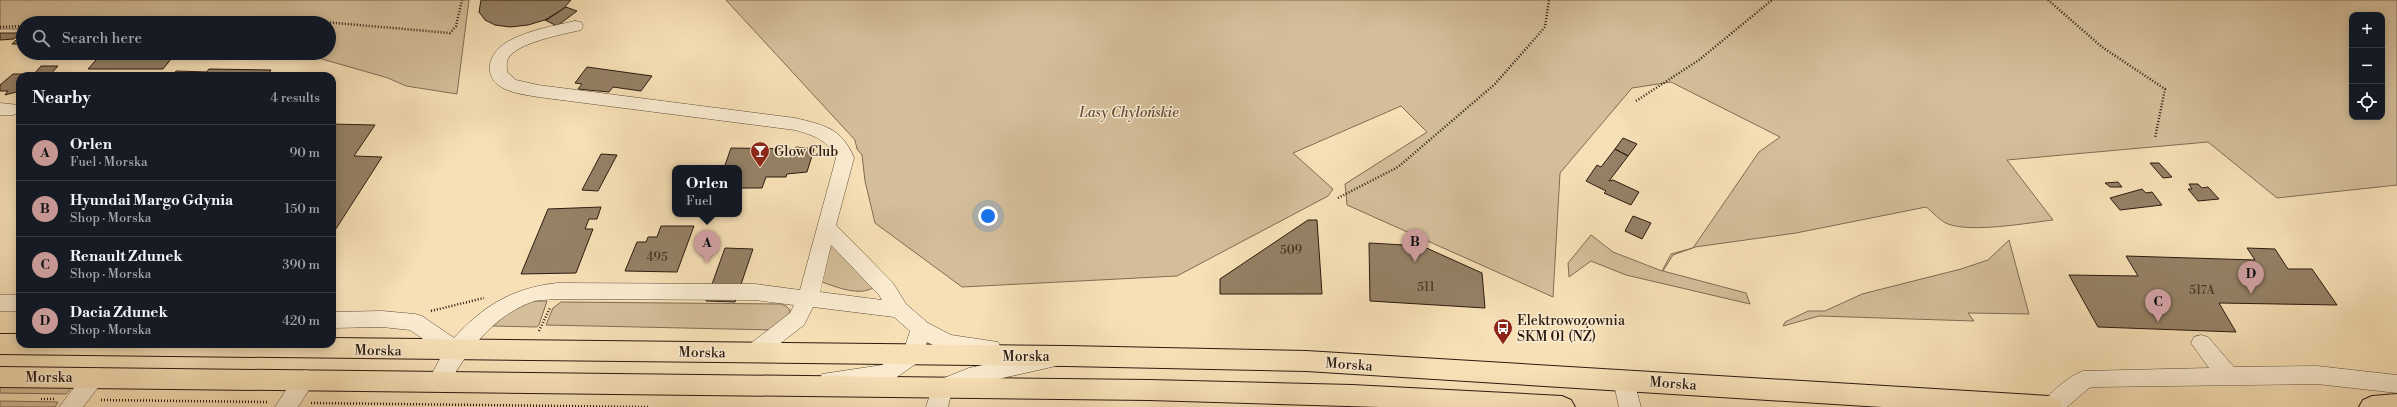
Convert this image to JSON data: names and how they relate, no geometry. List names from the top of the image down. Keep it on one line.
{"streets":{"main road":["Morska"]},"parks":["Lasy Chylońskie"],"places":{"bar":["Glow Club"],"bus stop":["Elektrowozownia SKM 01 (NŻ)"]},"house_numbers":["509","495","511","517A"],"page":{"map_buttons":["+","−"],"search":"Search here","heading":["Nearby","4 results"],"list":[{"mark":"A","name":"Orlen","note":"Fuel · Morska","value":"90 m"},{"mark":"B","name":"Hyundai Margo Gdynia","note":"Shop · Morska","value":"150 m"},{"mark":"C","name":"Renault Zdunek","note":"Shop · Morska","value":"390 m"},{"mark":"D","name":"Dacia Zdunek","note":"Shop · Morska","value":"420 m"}],"popup":["Orlen","Fuel"],"pins":["B","A","D","C"]}}
